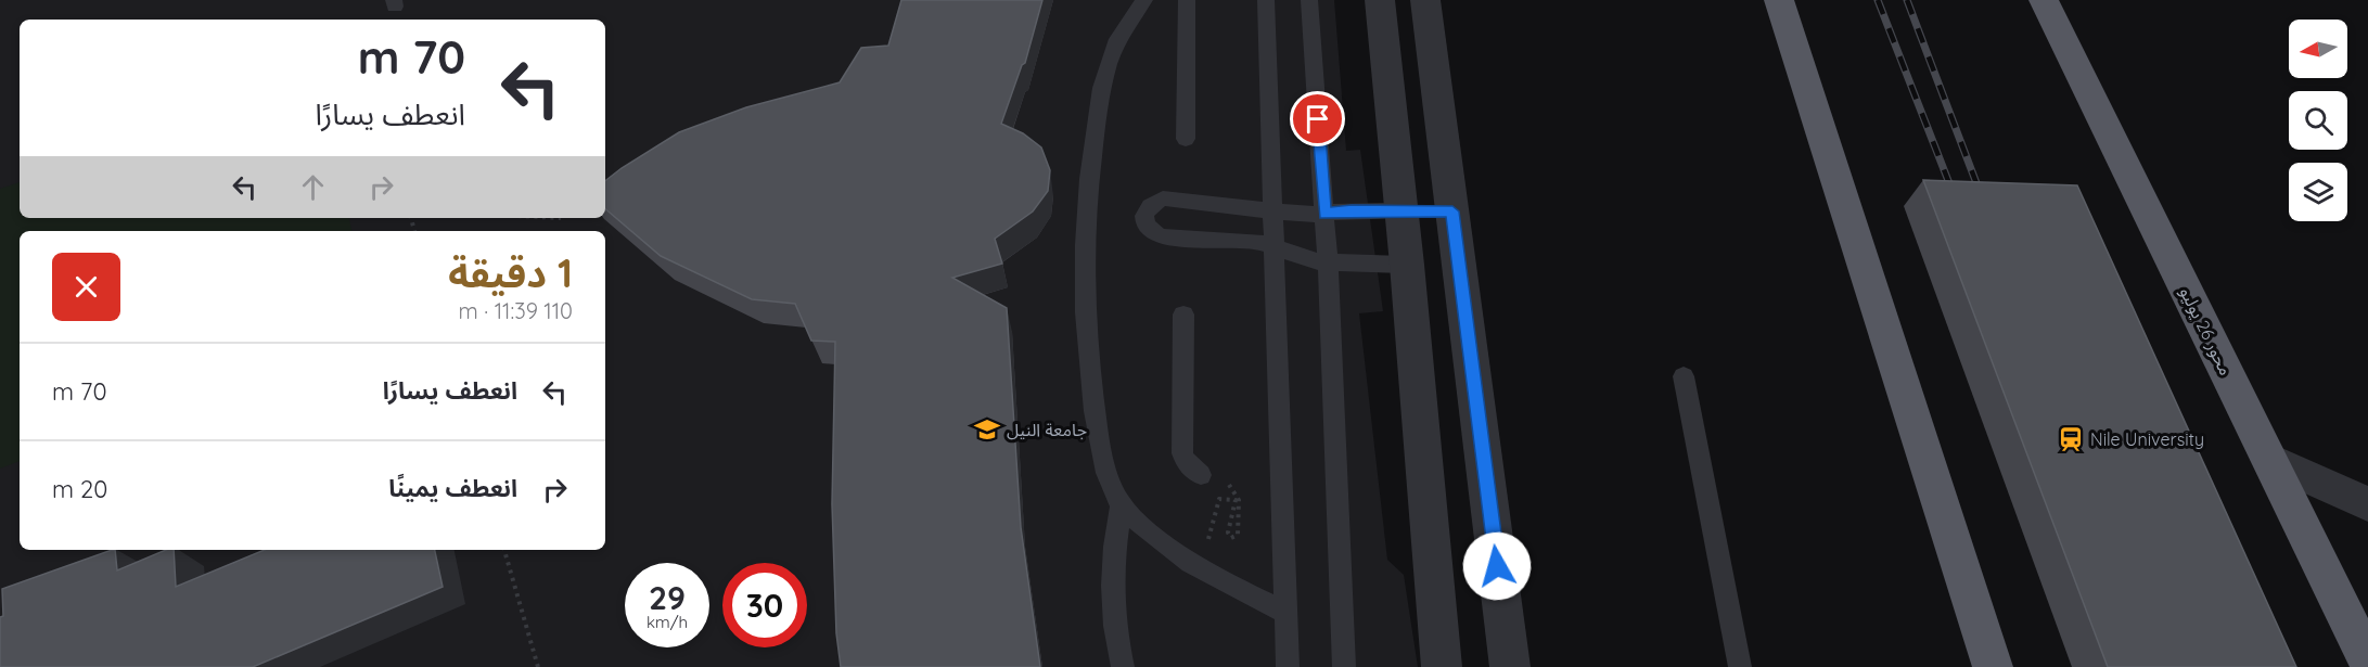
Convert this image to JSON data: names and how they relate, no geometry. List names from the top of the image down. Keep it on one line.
{"streets":{"highway":["محور 26 يوليو"]},"places":{"school or university":["جامعة النيل"],"station":["Nile University"]},"north":"left","page":{"turn":["70 m","انعطف يسارًا"],"heading":["1 دقيقة","110 m · 11:39"],"list":[{"name":"انعطف يسارًا","value":"70 m"},{"name":"انعطف يمينًا","value":"20 m"}],"speed":"29 km/h","limit":"30"}}
